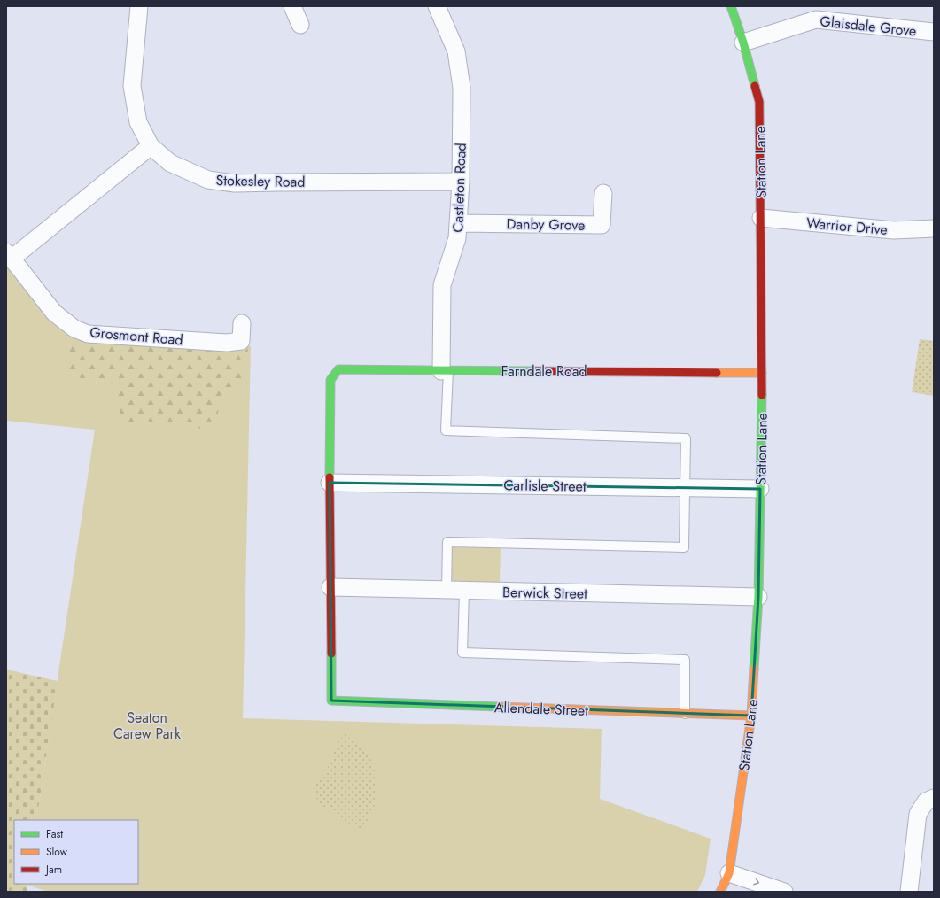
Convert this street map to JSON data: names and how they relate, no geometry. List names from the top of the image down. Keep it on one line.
{"streets":{"street":["Glaisdale Grove","Station Lane","Stokesley Road","Castleton Road","Danby Grove","Warrior Drive","Grosmont Road","Farndale Road","Carlisle Street","Berwick Street","Allendale Street"]},"crossings":[["Glaisdale Grove","Station Lane"],["Station Lane","Warrior Drive"],["Station Lane","Farndale Road"],["Station Lane","Carlisle Street"],["Station Lane","Berwick Street"],["Station Lane","Allendale Street"],["Stokesley Road","Castleton Road"],["Castleton Road","Danby Grove"],["Castleton Road","Farndale Road"],["Farndale Road","Carlisle Street"],["Berwick Street","Allendale Street"]],"parks":["Seaton Carew Park"],"legend":["Fast","Slow","Jam"]}
